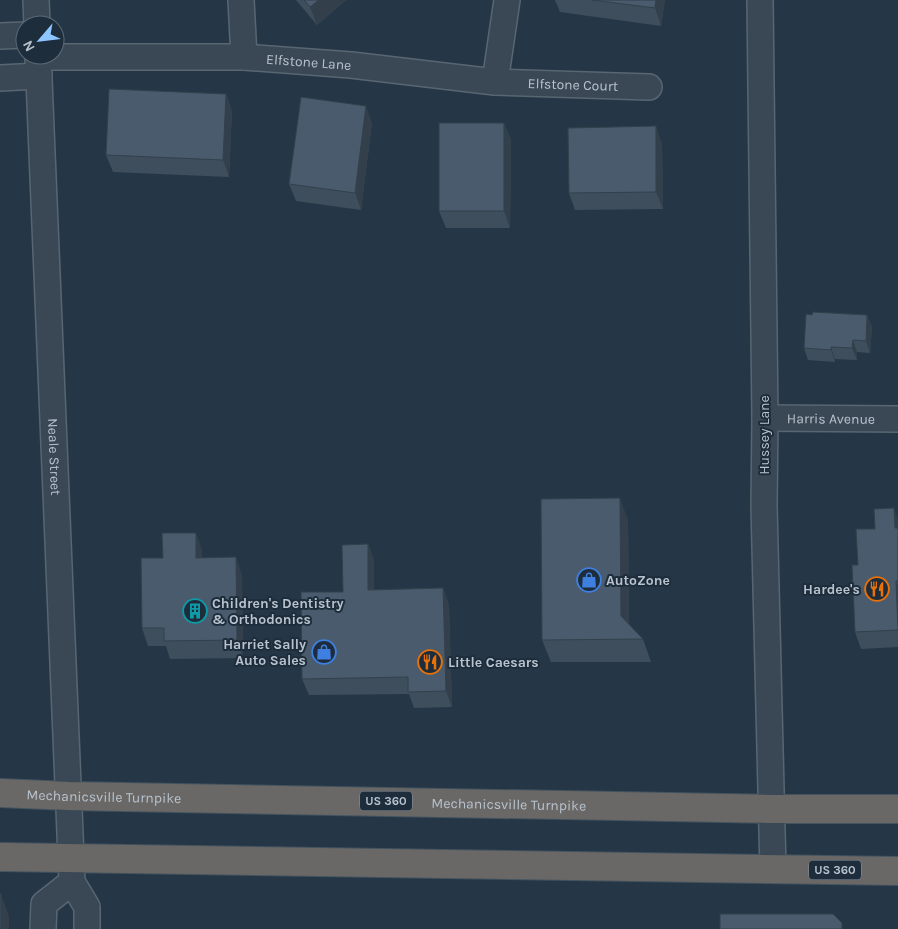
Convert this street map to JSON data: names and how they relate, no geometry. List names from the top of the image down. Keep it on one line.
{"streets":{"highway":["Mechanicsville Turnpike","US 360"],"street":["Elfstone Lane","Elfstone Court","Harris Avenue","Hussey Lane","Neale Street"]},"crossings":[["Elfstone Lane","Elfstone Court"],["Harris Avenue","Hussey Lane"],["Hussey Lane","Mechanicsville Turnpike"],["Hussey Lane","US 360"],["Neale Street","Mechanicsville Turnpike"],["Neale Street","US 360"]],"places":{"shop":["AutoZone","Harriet Sally Auto Sales"],"restaurant":["Hardee's","Little Caesars"],"building":["Children's Dentistry & Orthodonics"]},"north":"bottom left"}
